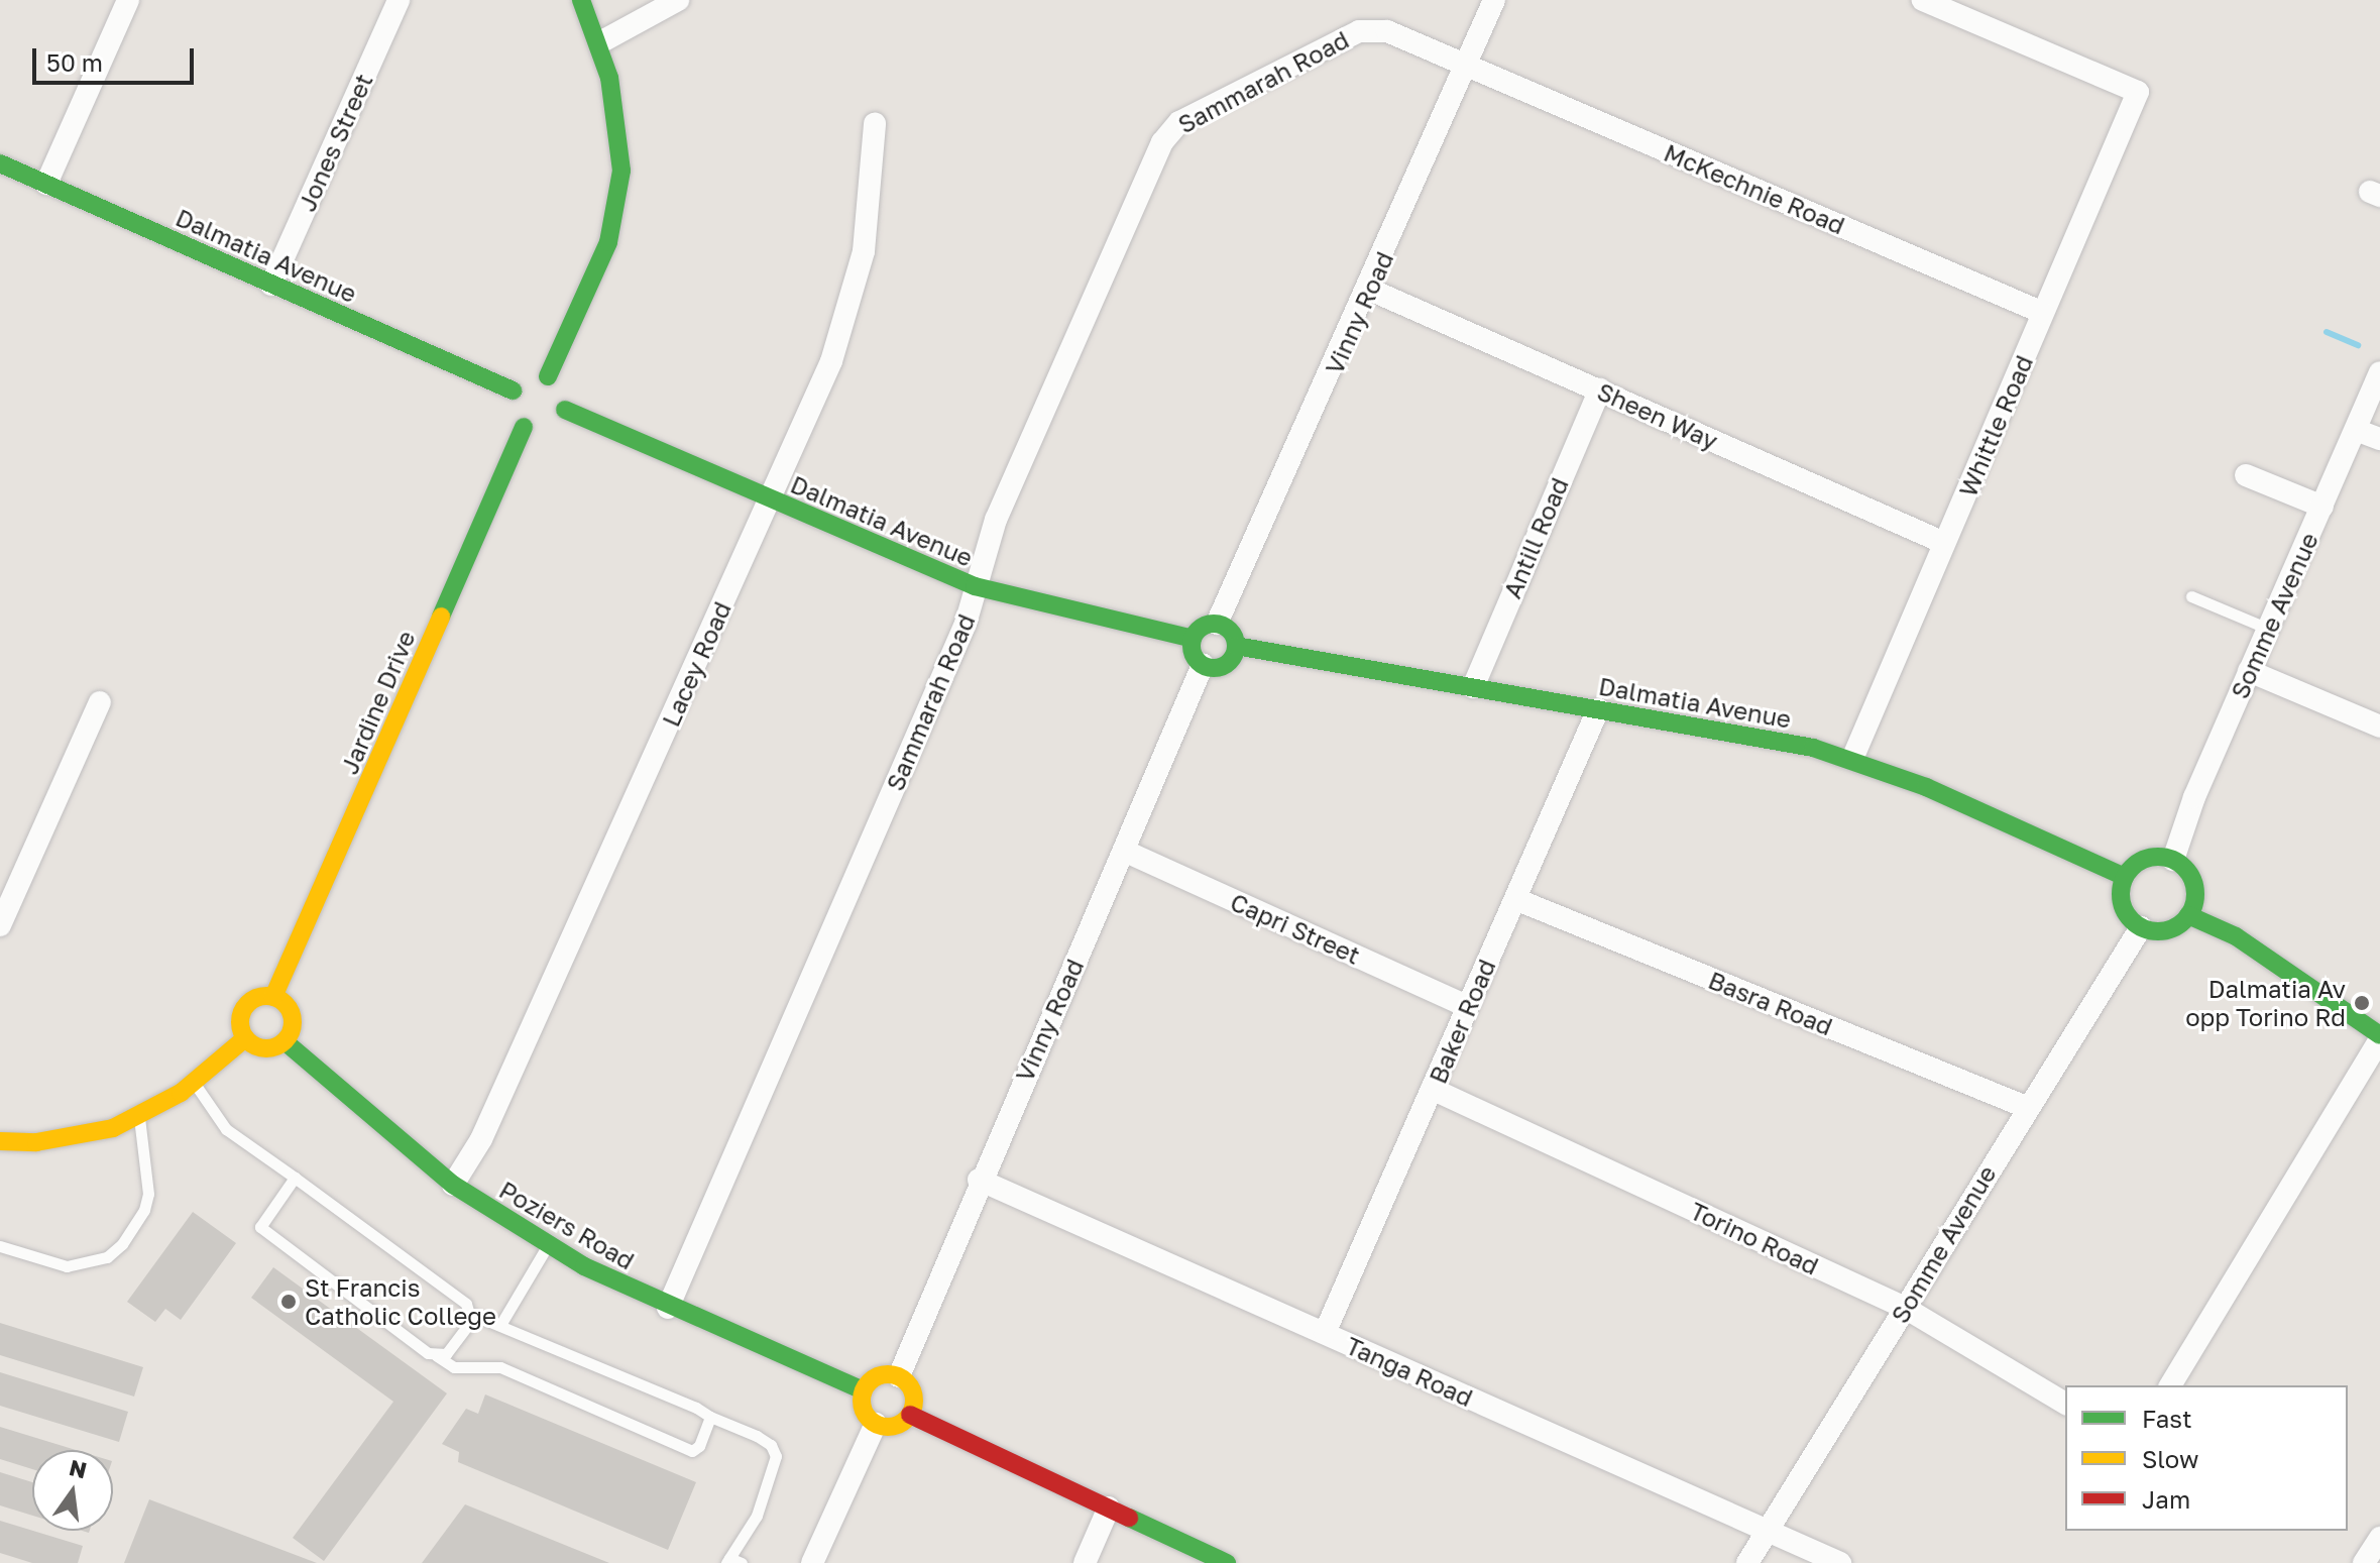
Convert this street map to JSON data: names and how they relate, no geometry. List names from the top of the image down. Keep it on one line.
{"streets":{"street":["Sammarah Road","Jones Street","McKechnie Road","Dalmatia Avenue","Vinny Road","Sheen Way","Whittle Road","Antill Road","Somme Avenue","Lacey Road","Jardine Drive","Capri Street","Basra Road","Baker Road","Poziers Road","Torino Road","Tanga Road"]},"crossings":[["Sammarah Road","McKechnie Road"],["Sammarah Road","Dalmatia Avenue"],["Sammarah Road","Vinny Road"],["Sammarah Road","Poziers Road"],["Jones Street","Dalmatia Avenue"],["McKechnie Road","Vinny Road"],["McKechnie Road","Whittle Road"],["Dalmatia Avenue","Vinny Road"],["Dalmatia Avenue","Whittle Road"],["Dalmatia Avenue","Antill Road"],["Dalmatia Avenue","Somme Avenue"],["Dalmatia Avenue","Lacey Road"],["Dalmatia Avenue","Jardine Drive"],["Dalmatia Avenue","Baker Road"],["Vinny Road","Sheen Way"],["Vinny Road","Capri Street"],["Vinny Road","Poziers Road"],["Vinny Road","Tanga Road"],["Sheen Way","Whittle Road"],["Sheen Way","Antill Road"],["Somme Avenue","Basra Road"],["Somme Avenue","Torino Road"],["Somme Avenue","Tanga Road"],["Lacey Road","Poziers Road"],["Jardine Drive","Poziers Road"],["Capri Street","Baker Road"],["Basra Road","Baker Road"],["Baker Road","Torino Road"],["Baker Road","Tanga Road"]],"places":["Dalmatia Av opp Torino Rd","St Francis Catholic College"],"legend":["Fast","Slow","Jam"],"scale_bar":"50 m","north":"top"}
